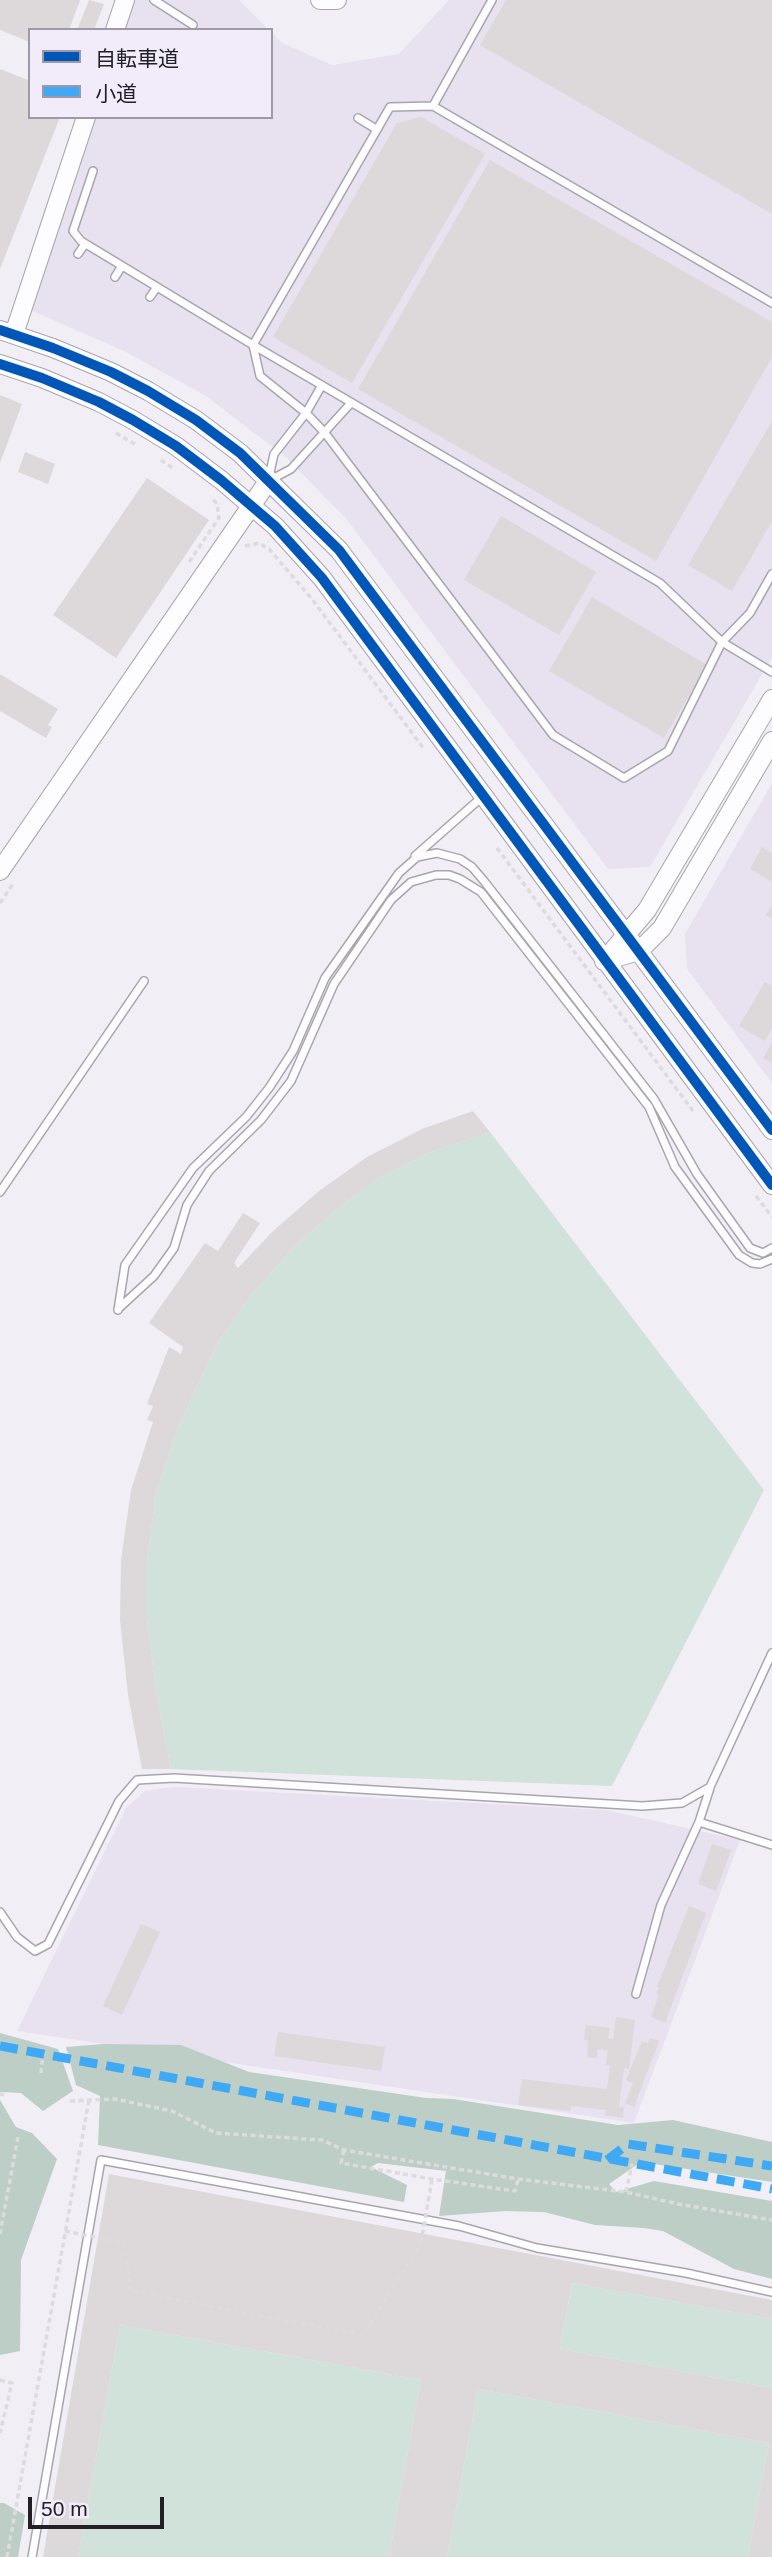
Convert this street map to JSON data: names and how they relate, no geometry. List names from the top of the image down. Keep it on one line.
{"legend":["自転車道","小道"],"scale_bar":"50 m"}
